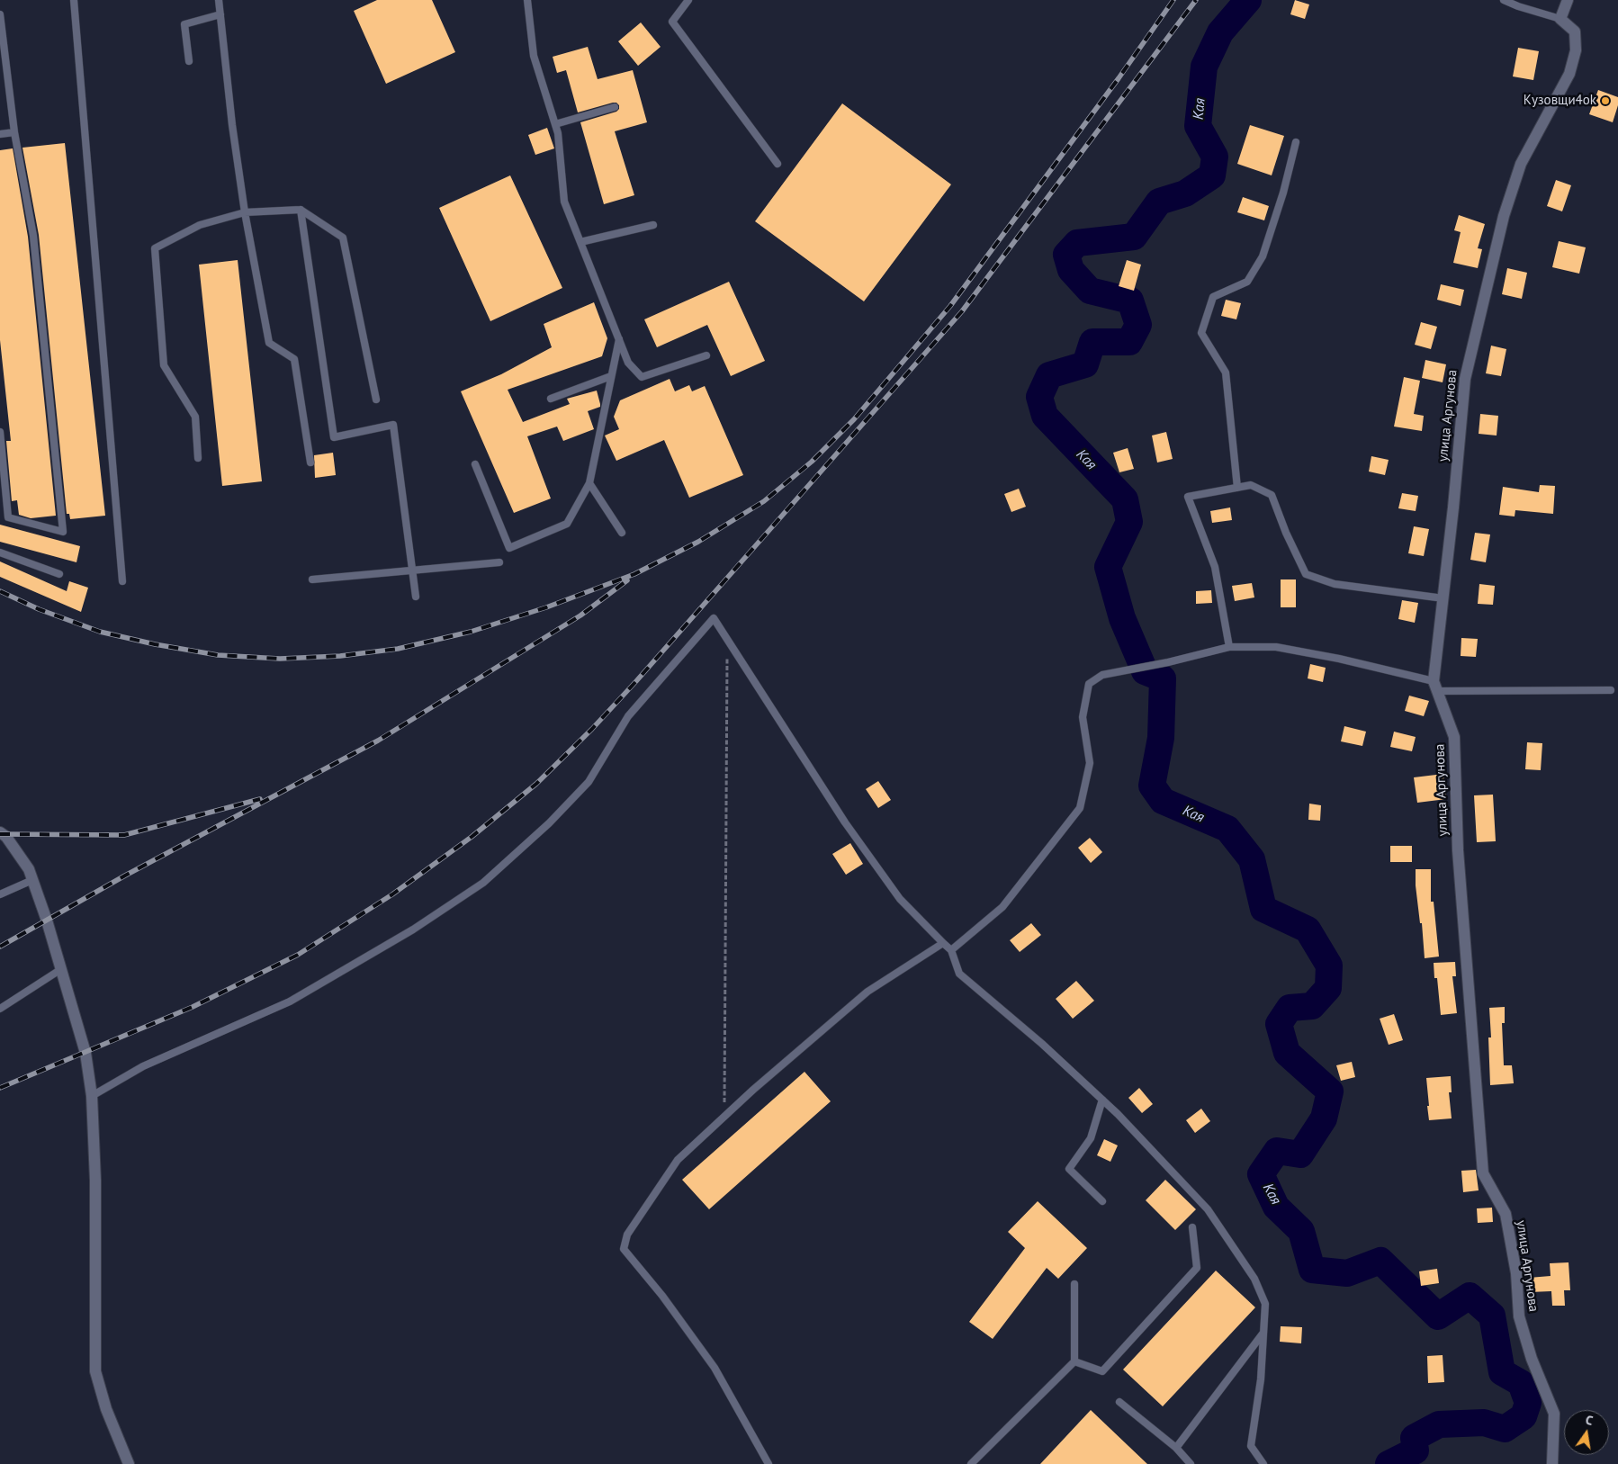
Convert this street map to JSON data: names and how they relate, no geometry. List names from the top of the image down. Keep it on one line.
{"streets":{"street":["улица Аргунова"]},"water":["Кая"],"places":["Кузовщи4оk"],"north":"top"}
